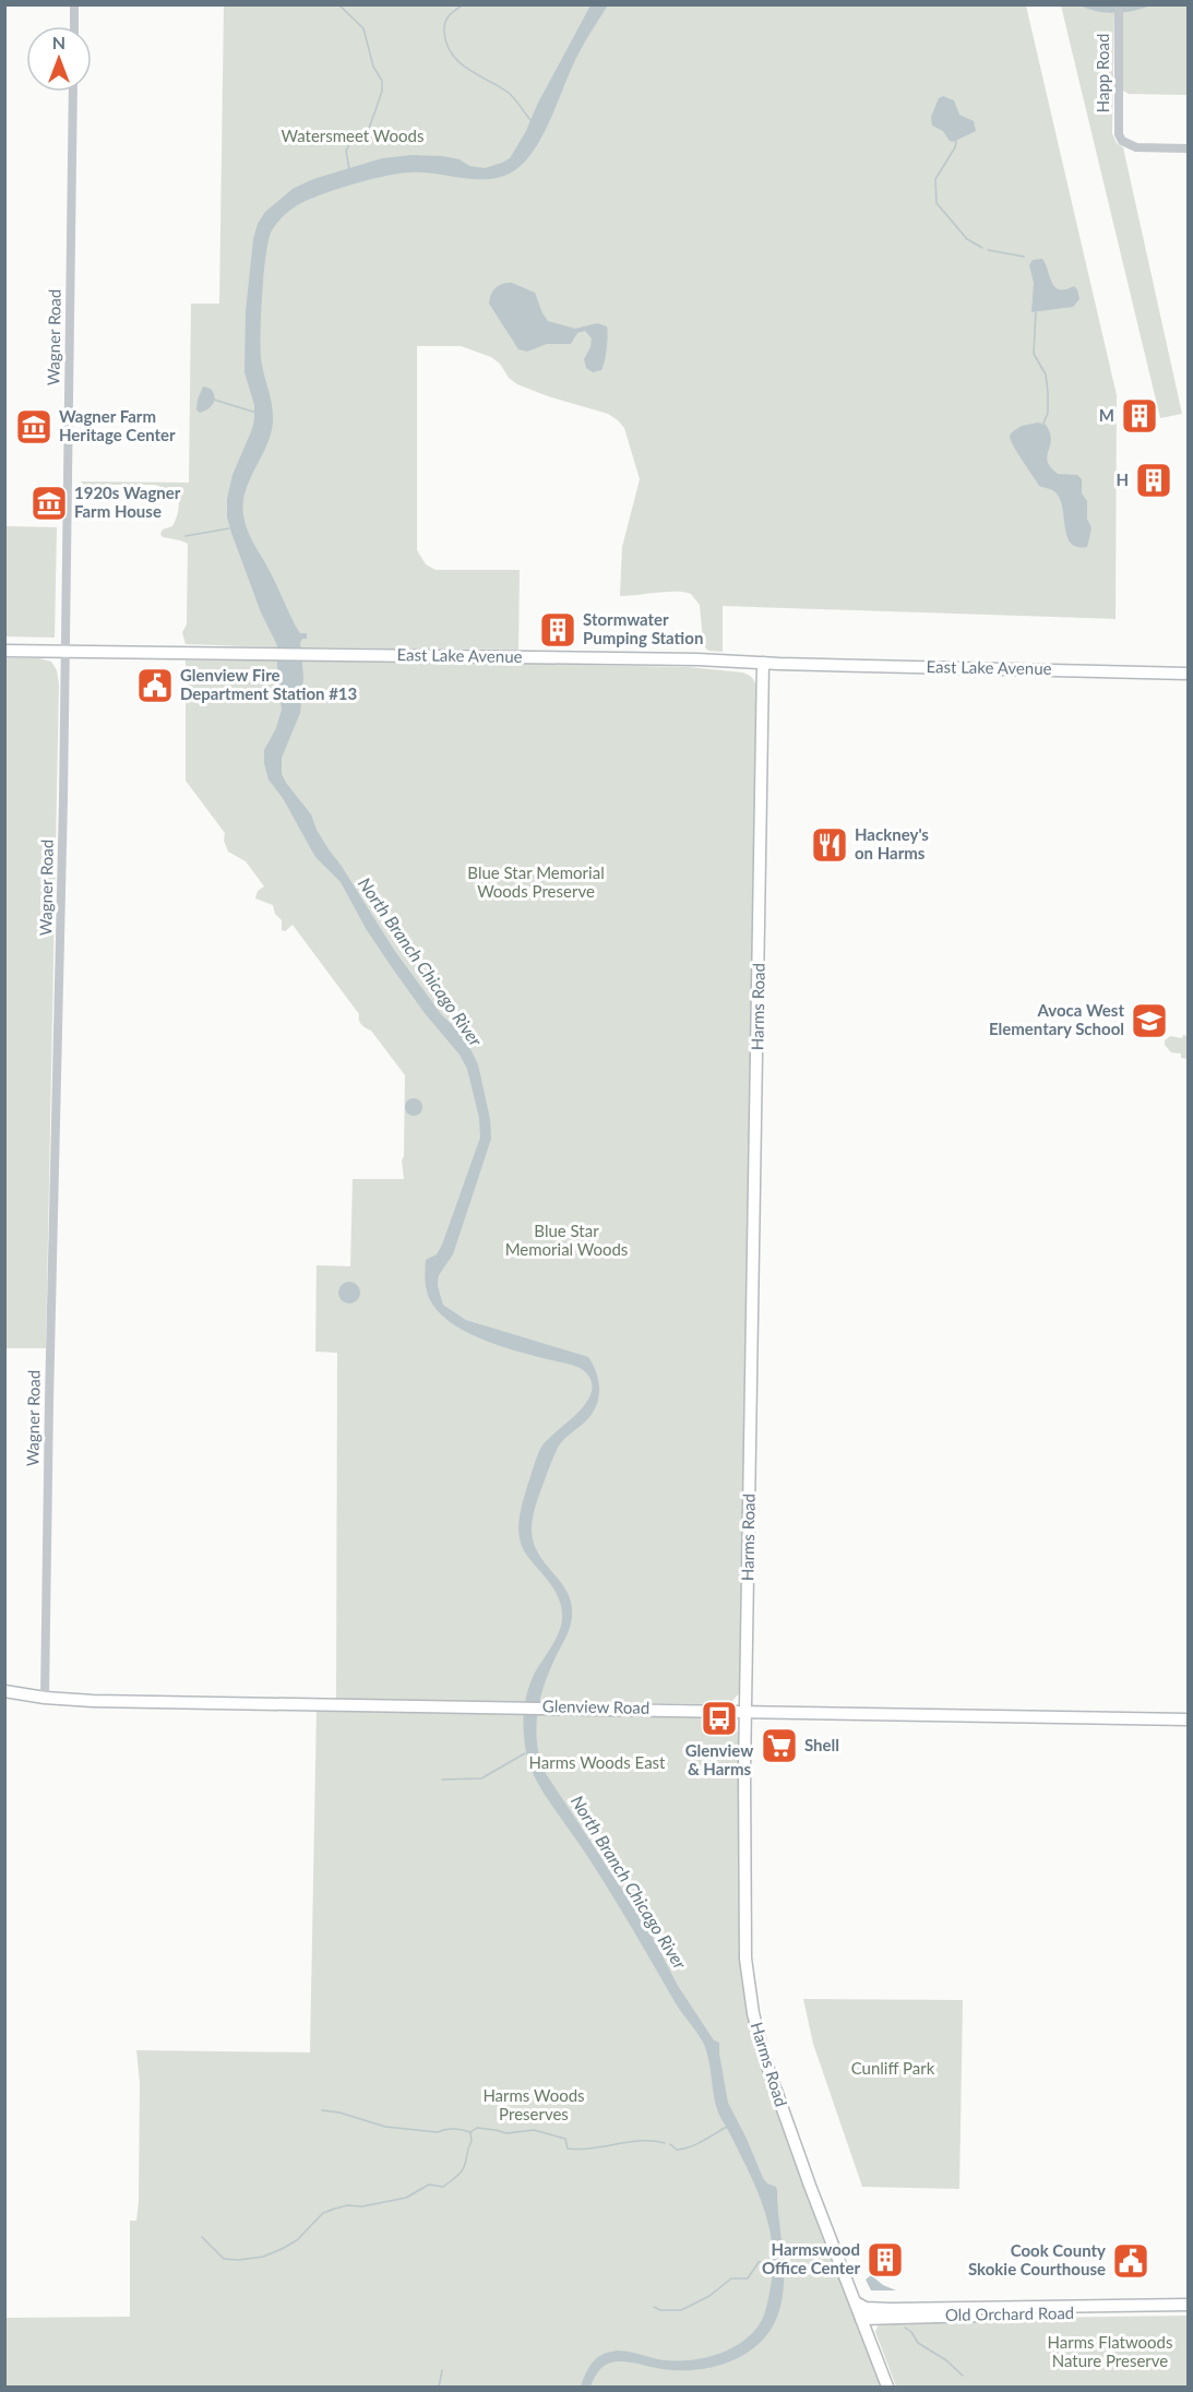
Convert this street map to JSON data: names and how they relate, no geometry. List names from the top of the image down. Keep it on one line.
{"streets":{"main road":["East Lake Avenue","Harms Road","Glenview Road","Old Orchard Road"],"street":["Happ Road","Wagner Road"]},"crossings":[["Wagner Road","East Lake Avenue"],["Wagner Road","Glenview Road"],["East Lake Avenue","Harms Road"],["Harms Road","Glenview Road"],["Harms Road","Old Orchard Road"]],"water":["North Branch Chicago River"],"parks":["Watersmeet Woods","Blue Star Memorial Woods Preserve","Blue Star Memorial Woods","Harms Woods East","Cunliff Park","Harms Woods Preserves","Harms Flatwoods Nature Preserve"],"places":{"building":["M","H","Stormwater Pumping Station","Harmswood Office Center"],"museum":["Wagner Farm Heritage Center","1920s Wagner Farm House"],"public building":["Glenview Fire Department Station #13","Cook County Skokie Courthouse"],"restaurant":["Hackney's on Harms"],"school or university":["Avoca West Elementary School"],"bus stop":["Glenview & Harms"],"supermarket":["Shell"]},"north":"top"}
